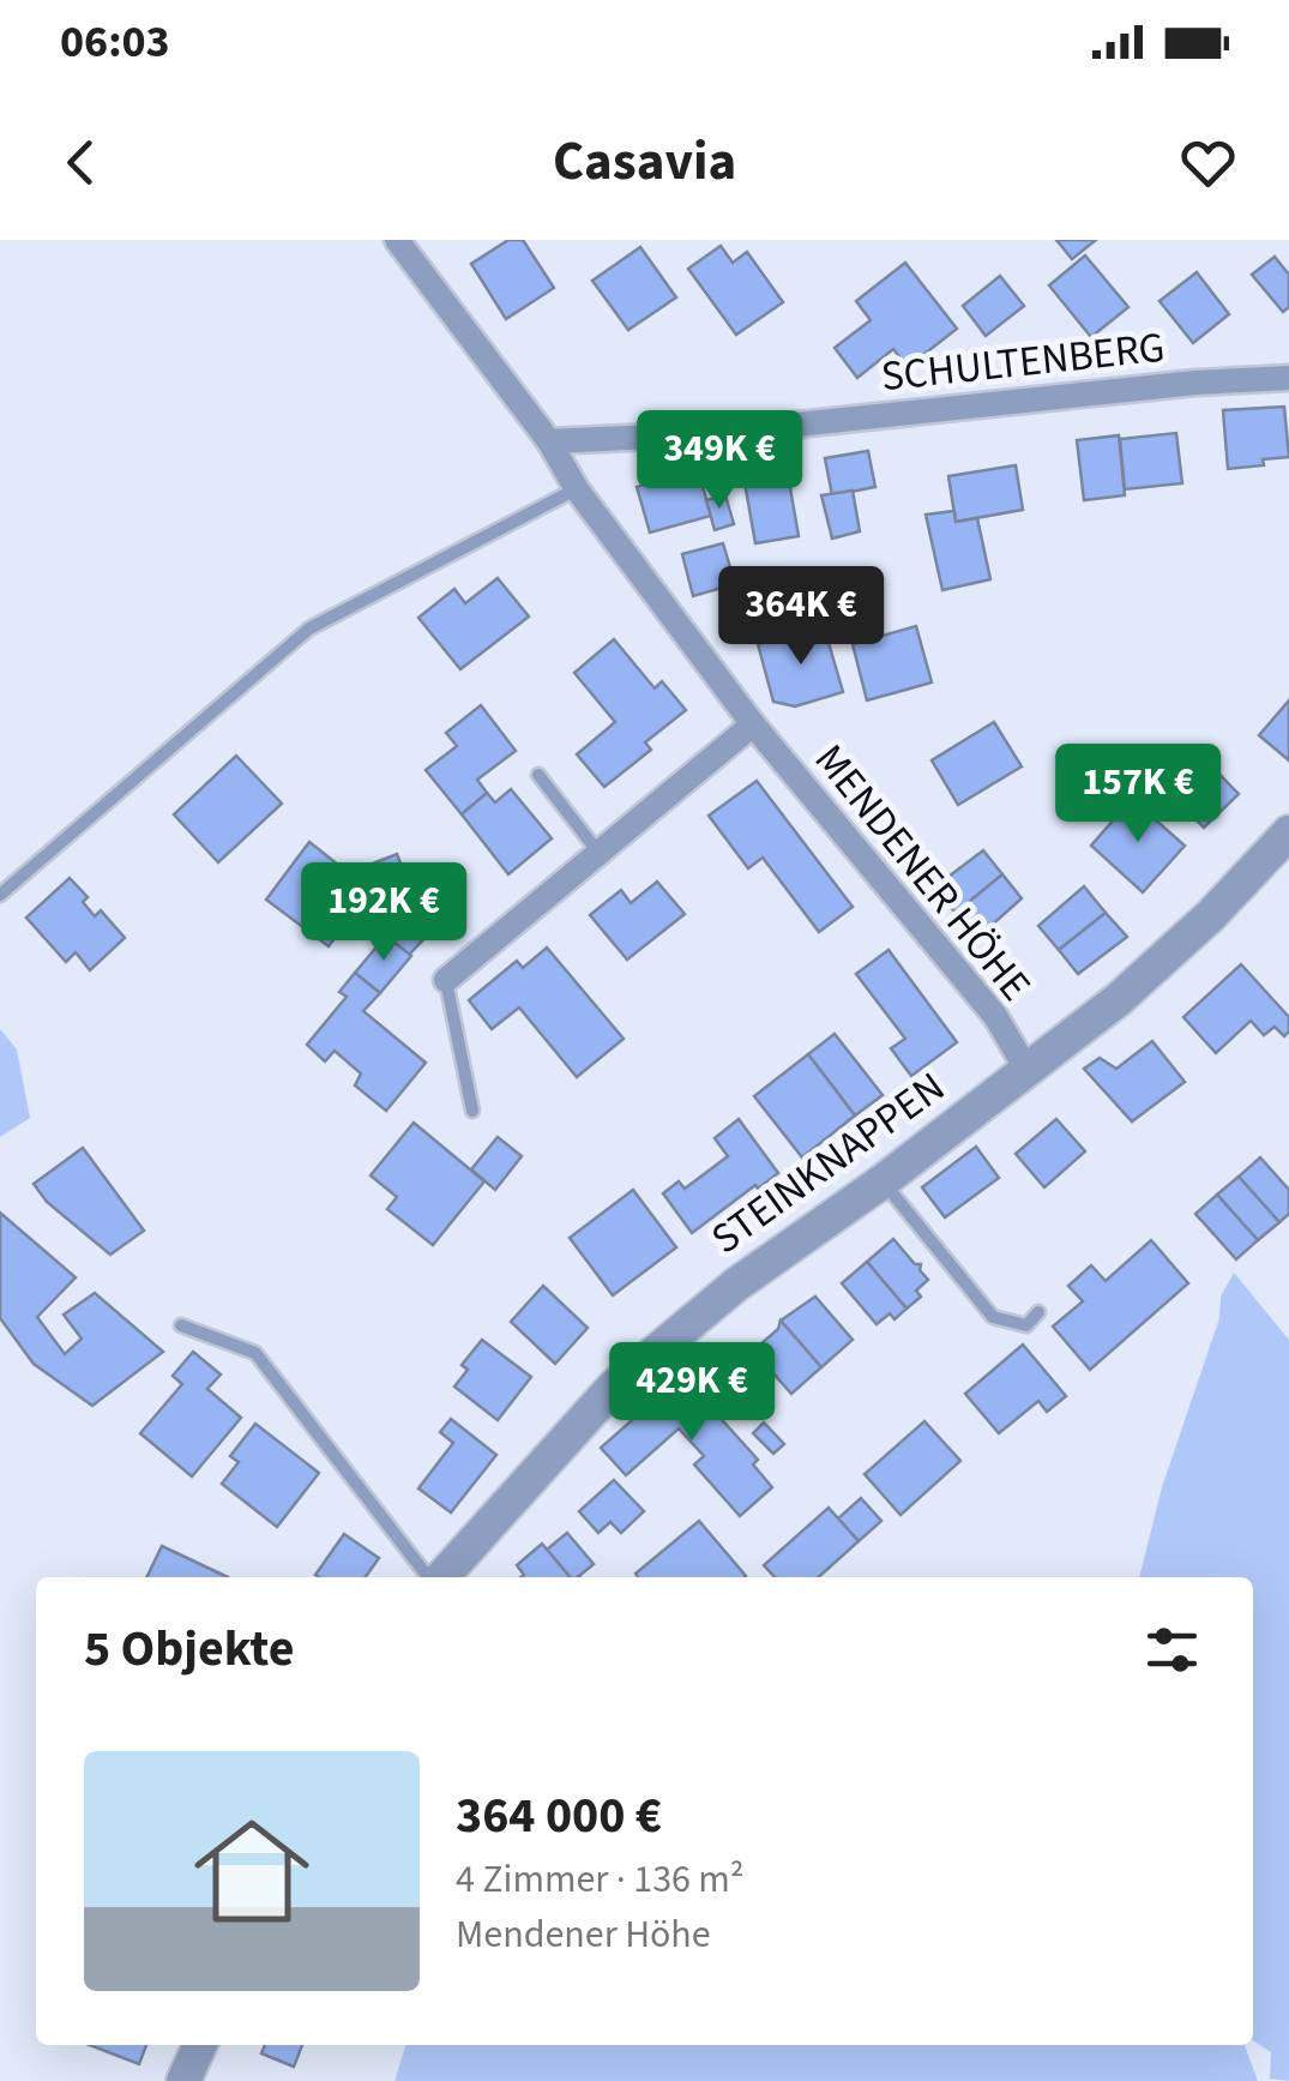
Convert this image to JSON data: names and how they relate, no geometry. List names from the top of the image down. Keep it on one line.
{"streets":{"street":["SCHULTENBERG","MENDENER HÖHE","STEINKNAPPEN"]},"crossings":[["SCHULTENBERG","MENDENER HÖHE"],["MENDENER HÖHE","STEINKNAPPEN"]],"page":{"status":"06:03","header":"Casavia","price":["349K €","364K €","157K €","192K €","429K €"],"heading":"5 Objekte","list":[{"name":"364 000 €","note":"4 Zimmer · 136 m² · Mendener Höhe"}]}}
